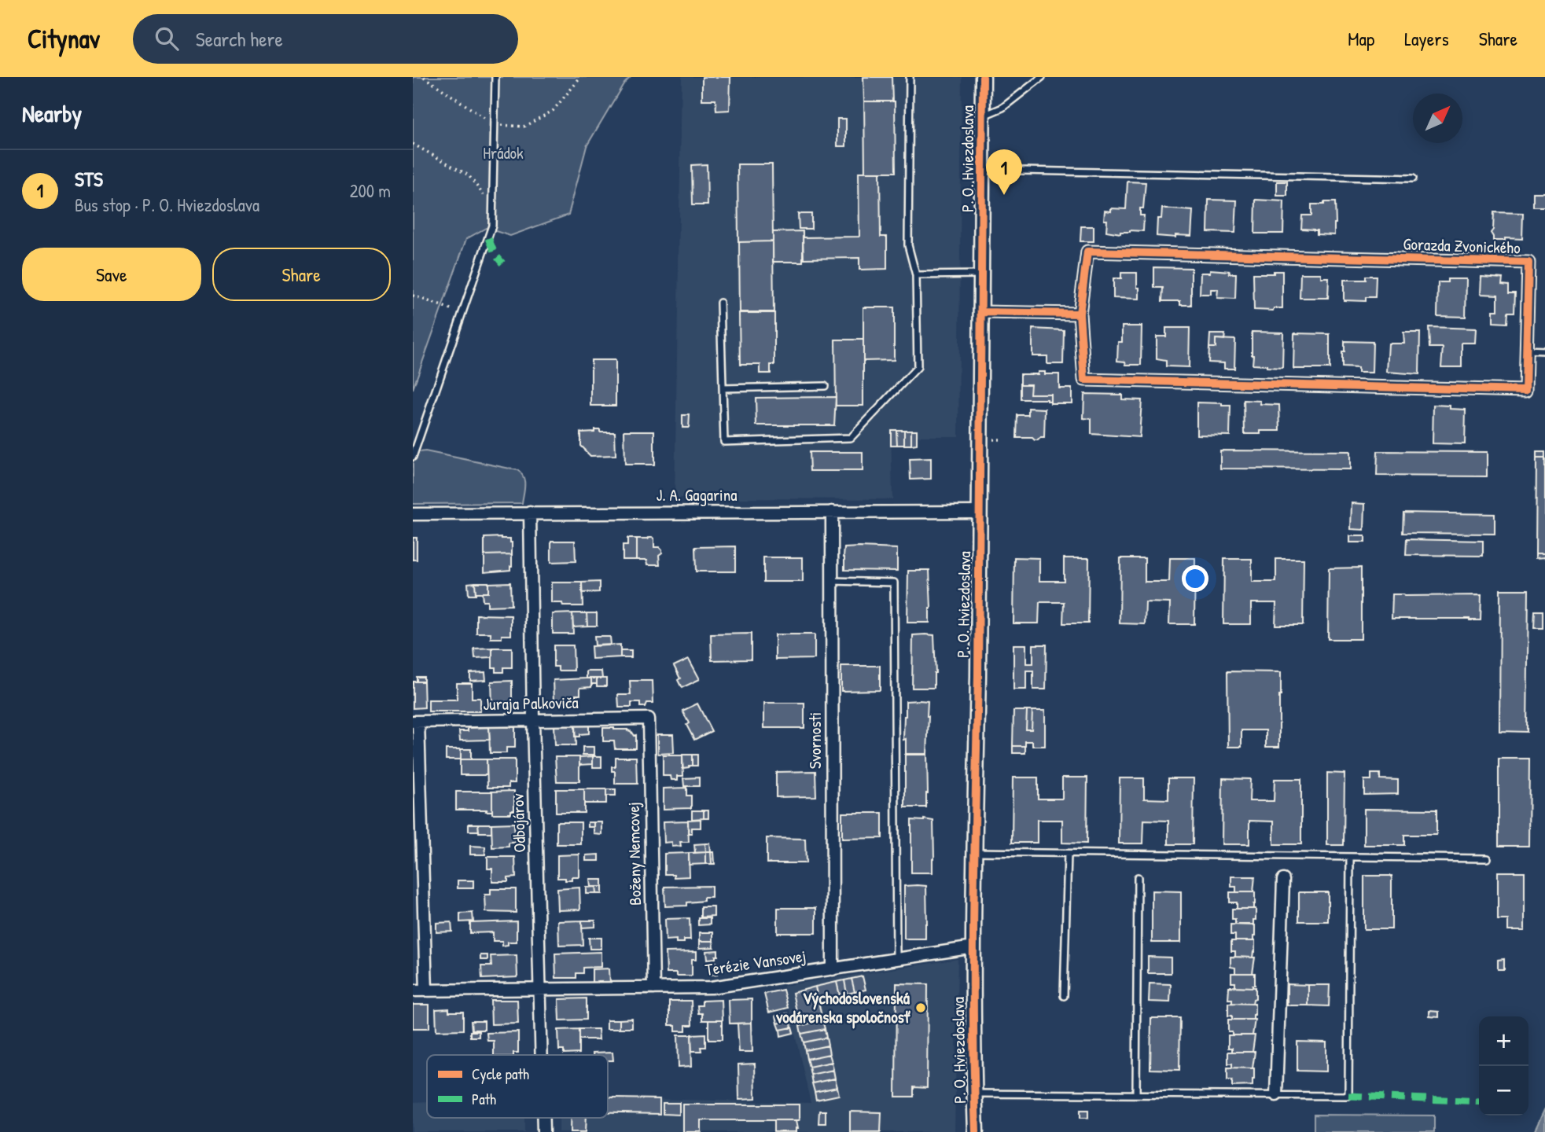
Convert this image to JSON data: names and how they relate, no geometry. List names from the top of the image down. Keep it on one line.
{"streets":{"street":["P. O. Hviezdoslava","Gorazda Zvonického","J. A. Gagarina","Juraja Palkoviča","Svornosti","Odbojárov","Boženy Nemcovej","Terézie Vansovej"]},"crossings":[["P. O. Hviezdoslava","J. A. Gagarina"],["P. O. Hviezdoslava","Terézie Vansovej"],["J. A. Gagarina","Svornosti"],["J. A. Gagarina","Odbojárov"],["Juraja Palkoviča","Odbojárov"],["Juraja Palkoviča","Boženy Nemcovej"],["Svornosti","Terézie Vansovej"],["Odbojárov","Terézie Vansovej"],["Boženy Nemcovej","Terézie Vansovej"]],"parks":["Hrádok"],"places":["Východoslovenská vodárenska spoločnosť"],"legend":["Cycle path","Path"],"north":"top right","page":{"header":"Citynav","search":"Search here","nav":["Map","Layers","Share"],"heading":"Nearby","list":[{"mark":"1","name":"STS","note":"Bus stop · P. O. Hviezdoslava","value":"200 m"}],"pins":"1","buttons":["Save","Share"],"map_buttons":["+","−"]}}
